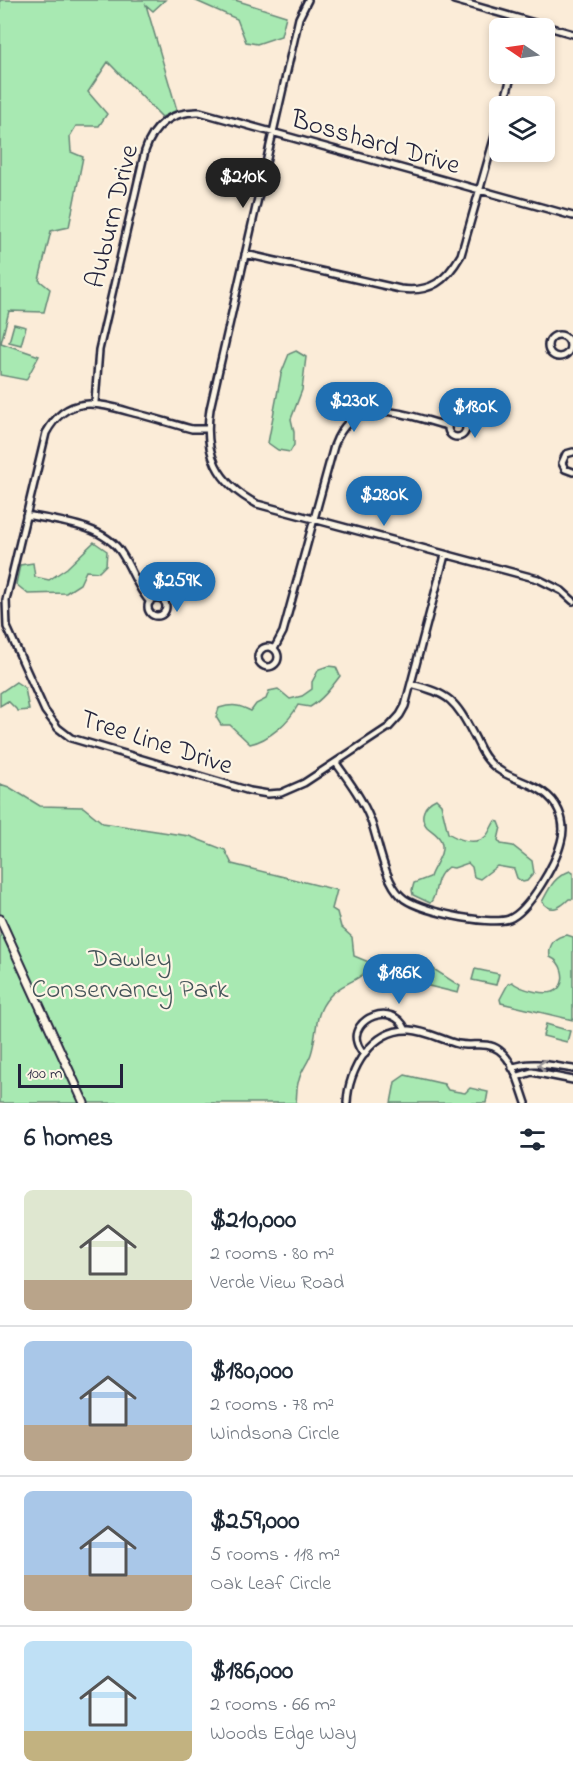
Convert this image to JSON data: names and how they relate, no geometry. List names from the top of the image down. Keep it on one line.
{"streets":{"street":["Bosshard Drive","Auburn Drive","Tree Line Drive"]},"crossings":[["Bosshard Drive","Auburn Drive"],["Auburn Drive","Tree Line Drive"]],"parks":["Dawley Conservancy Park"],"scale_bar":"100 m","north":"left","page":{"price":["$210K","$230K","$180K","$280K","$259K","$186K"],"scale":"100 m","heading":"6 homes","list":[{"name":"$210,000","note":"2 rooms · 80 m² · Verde View Road"},{"name":"$180,000","note":"2 rooms · 78 m² · Windsona Circle"},{"name":"$259,000","note":"5 rooms · 118 m² · Oak Leaf Circle"},{"name":"$186,000","note":"2 rooms · 66 m² · Woods Edge Way"}]}}
